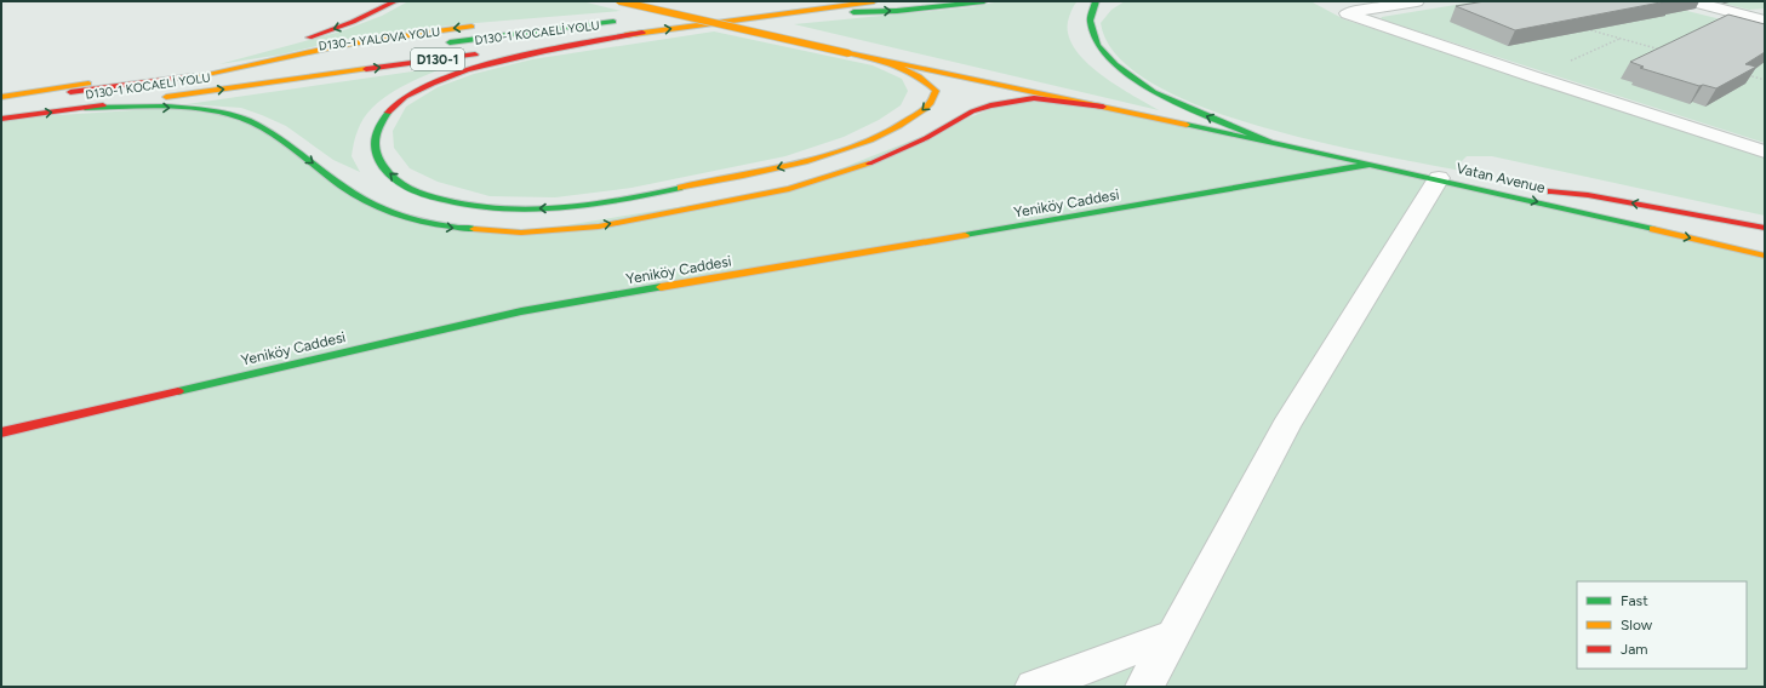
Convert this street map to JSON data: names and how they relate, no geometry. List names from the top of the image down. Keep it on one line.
{"streets":{"main road":["D130-1 KOCAELİ YOLU","D130-1 YALOVA YOLU","D130-1","Vatan Avenue","Yeniköy Caddesi"]},"legend":["Fast","Slow","Jam"]}
